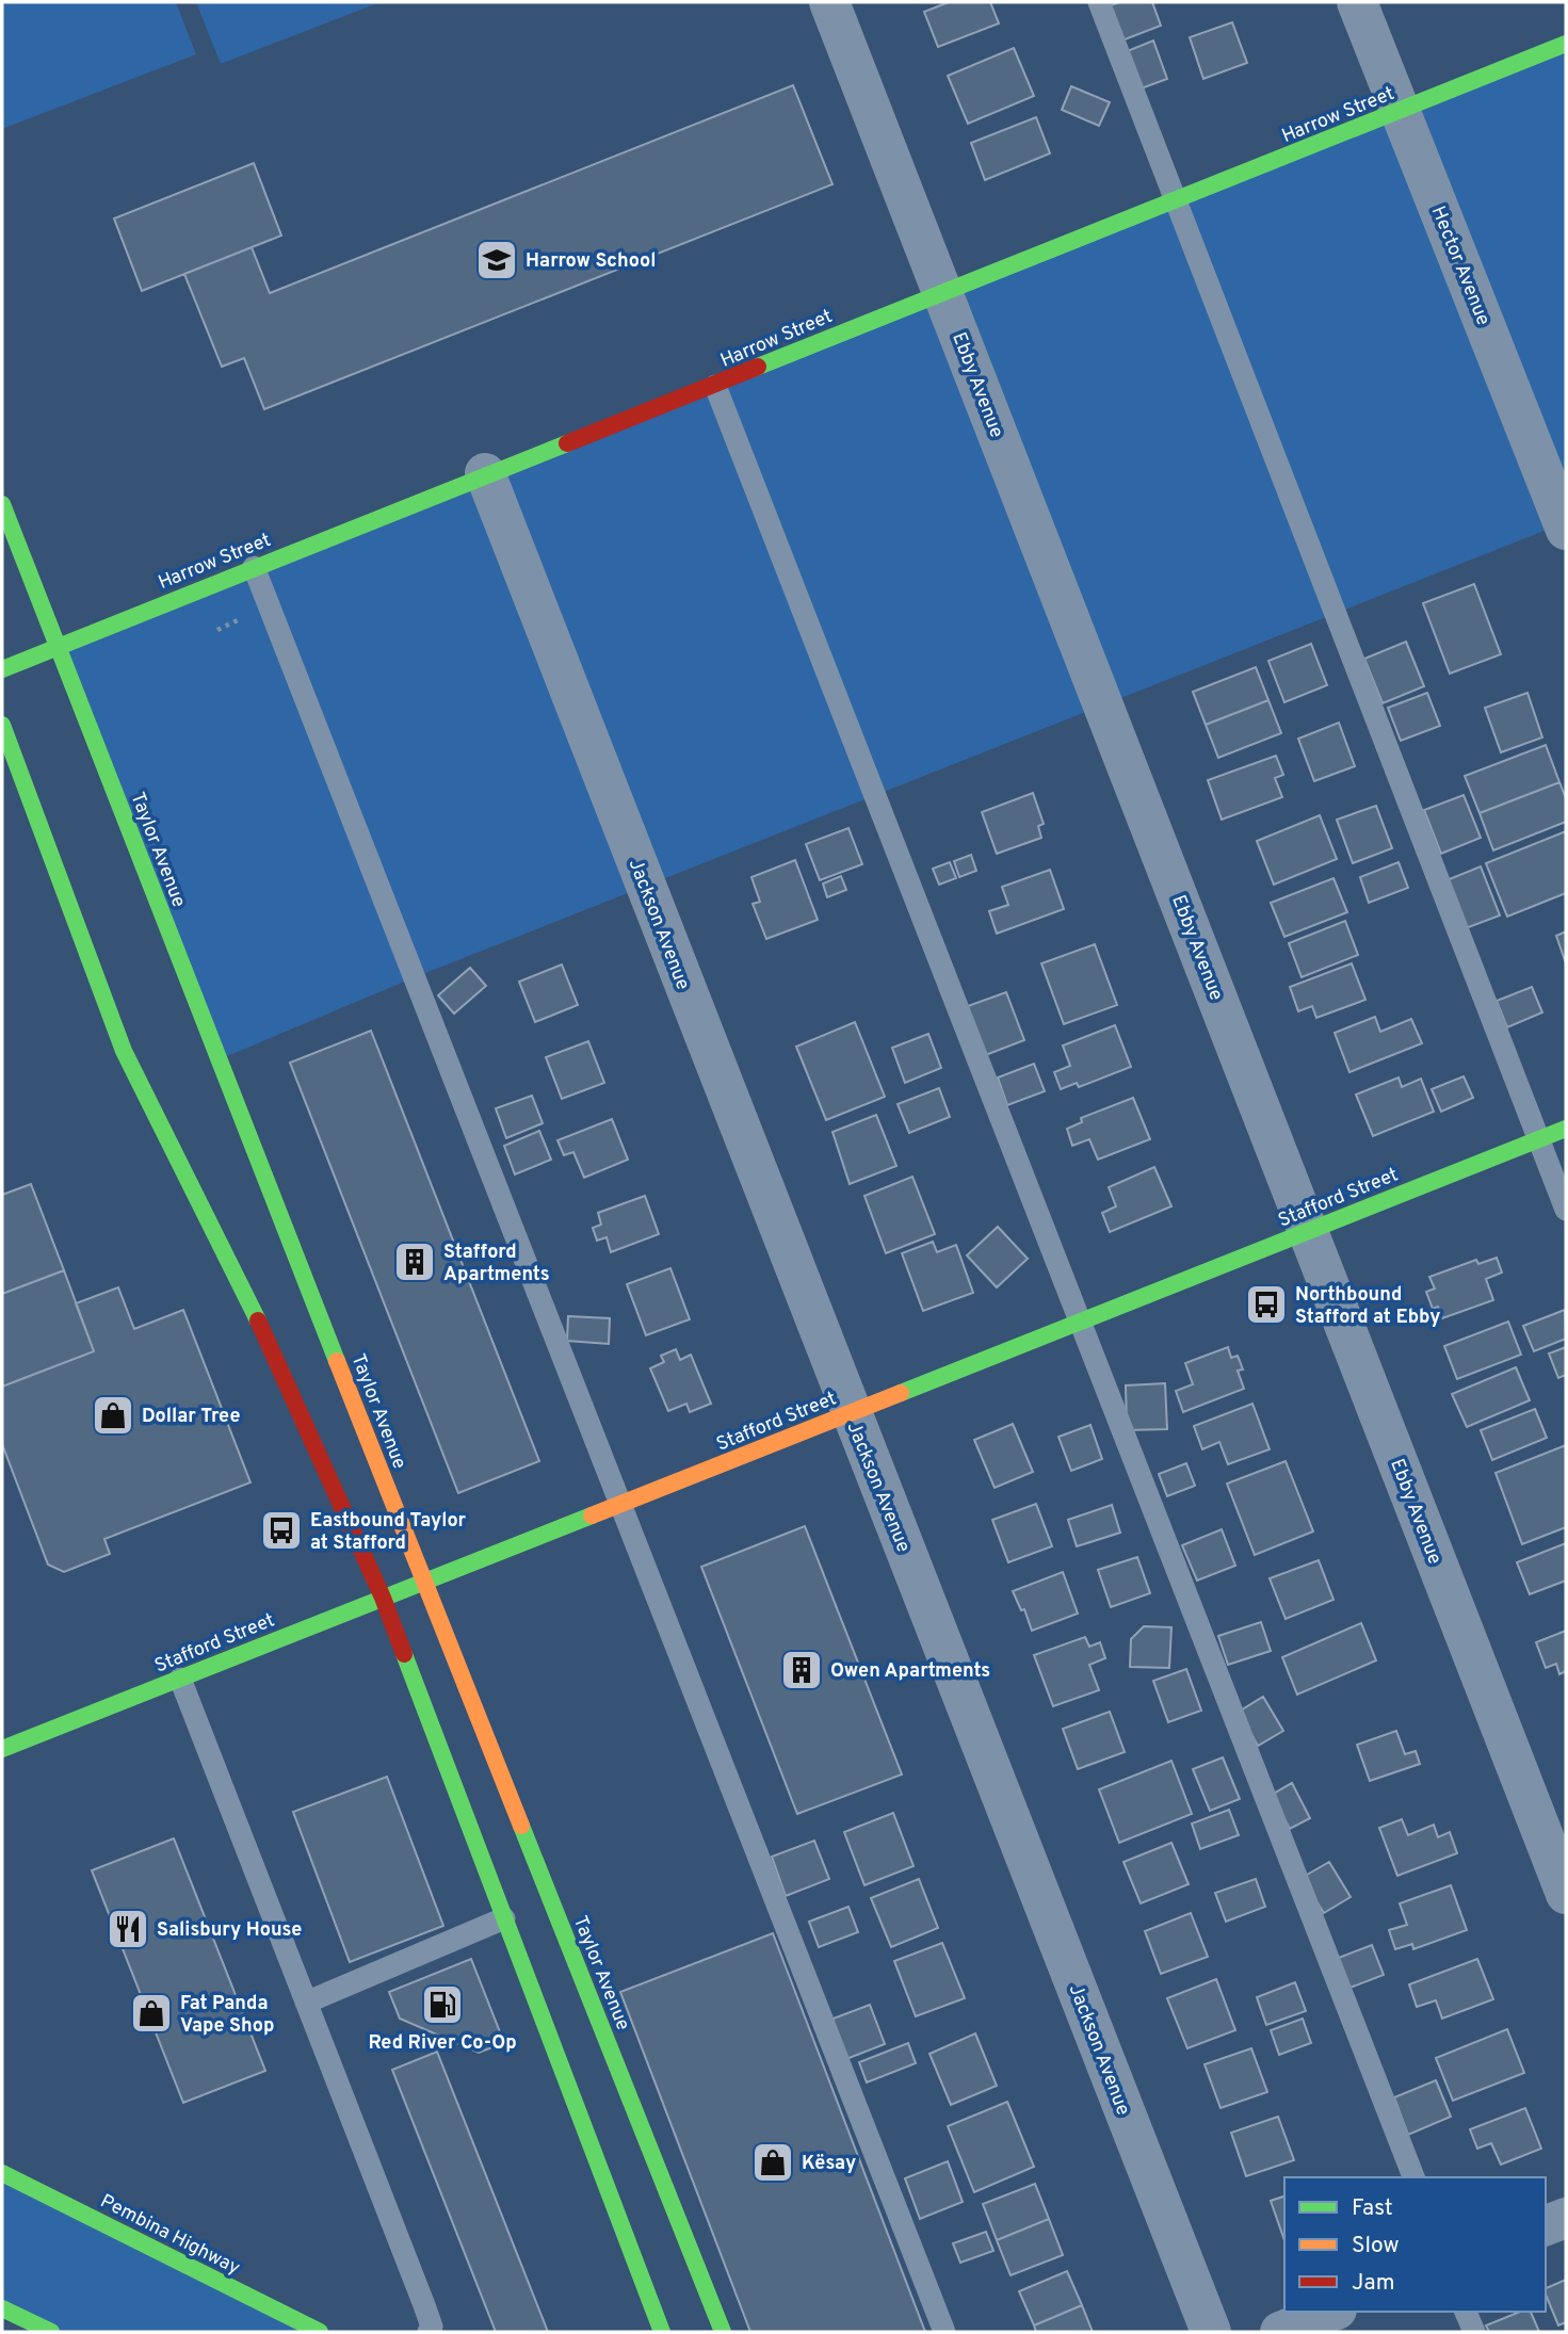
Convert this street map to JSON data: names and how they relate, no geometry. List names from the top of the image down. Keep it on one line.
{"streets":{"main road":["Harrow Street","Taylor Avenue","Stafford Street","Pembina Highway"],"street":["Hector Avenue","Ebby Avenue","Jackson Avenue"]},"crossings":[["Harrow Street","Hector Avenue"],["Harrow Street","Ebby Avenue"],["Harrow Street","Taylor Avenue"],["Harrow Street","Jackson Avenue"],["Ebby Avenue","Stafford Street"],["Taylor Avenue","Stafford Street"],["Jackson Avenue","Stafford Street"]],"places":{"school or university":["Harrow School"],"building":["Stafford Apartments","Owen Apartments"],"bus stop":["Northbound Stafford at Ebby","Eastbound Taylor at Stafford"],"shop":["Dollar Tree","Fat Panda Vape Shop","Kësay"],"restaurant":["Salisbury House"],"fuel station":["Red River Co-Op"]},"legend":["Fast","Slow","Jam"]}
